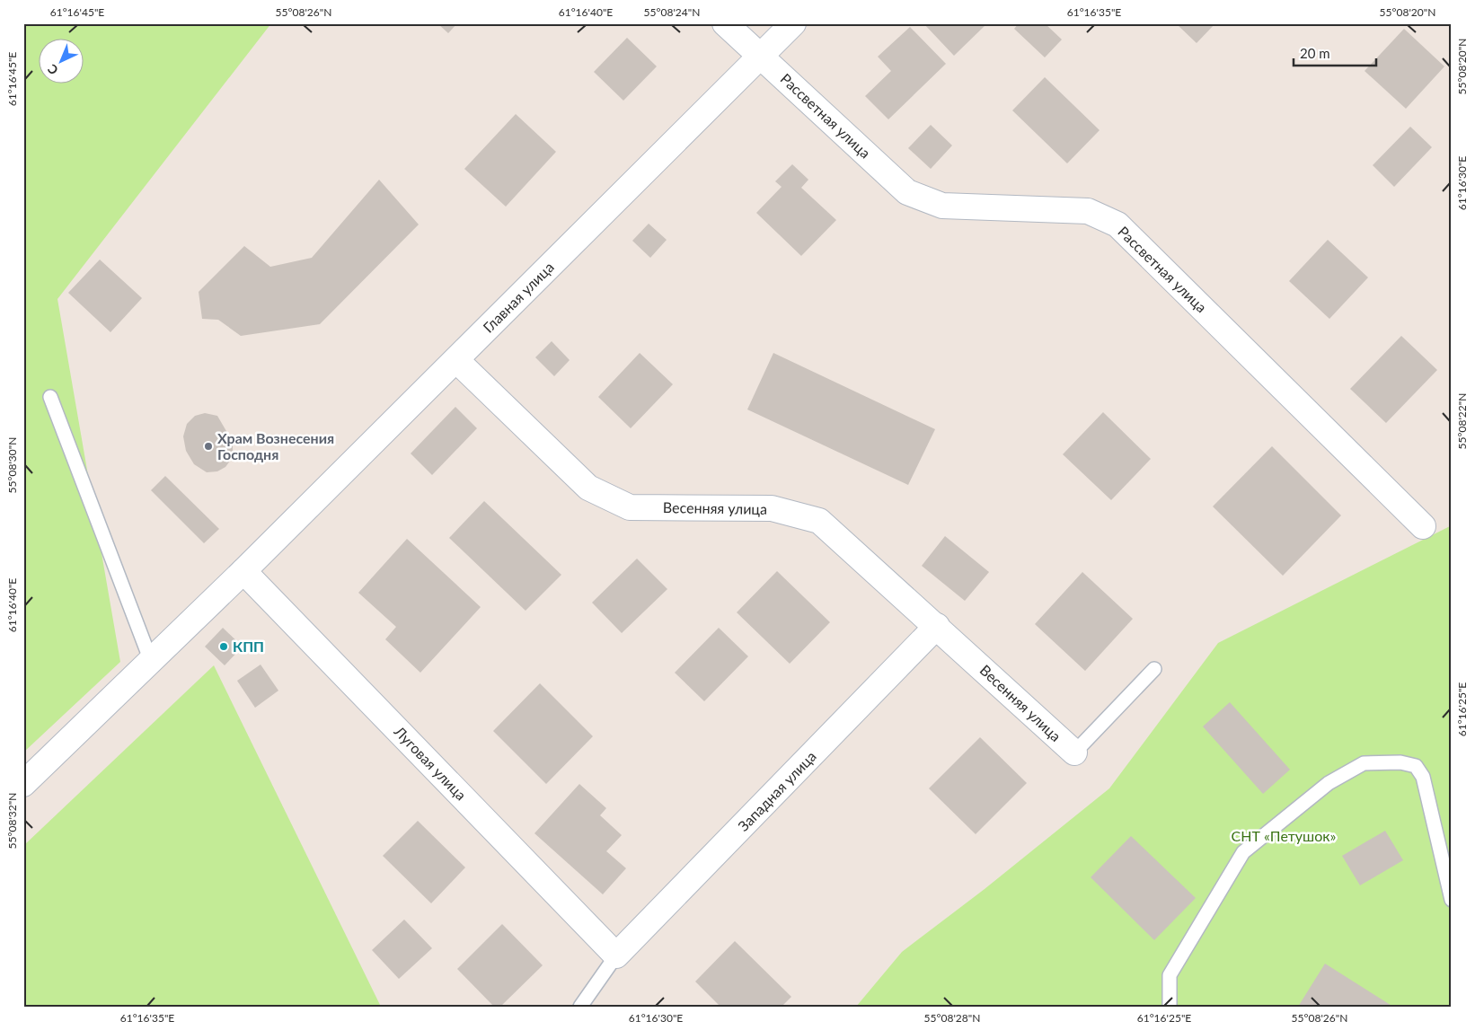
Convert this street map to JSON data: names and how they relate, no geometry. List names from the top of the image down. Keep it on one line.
{"streets":{"street":["Рассветная улица","Главная улица","Весенняя улица","Луговая улица","Западная улица"]},"crossings":[["Рассветная улица","Главная улица"],["Главная улица","Весенняя улица"],["Главная улица","Луговая улица"],["Весенняя улица","Западная улица"],["Луговая улица","Западная улица"]],"parks":["СНТ «Петушок»"],"places":["Храм Вознесения Господня","КПП"],"scale_bar":"20 m","north":"bottom left","coordinates":["61°16'45\"E","55°08'26\"N","61°16'40\"E","55°08'24\"N","61°16'35\"E","55°08'20\"N","61°16'30\"E","55°08'22\"N","55°08'30\"N","61°16'25\"E","55°08'32\"N","55°08'28\"N"]}
